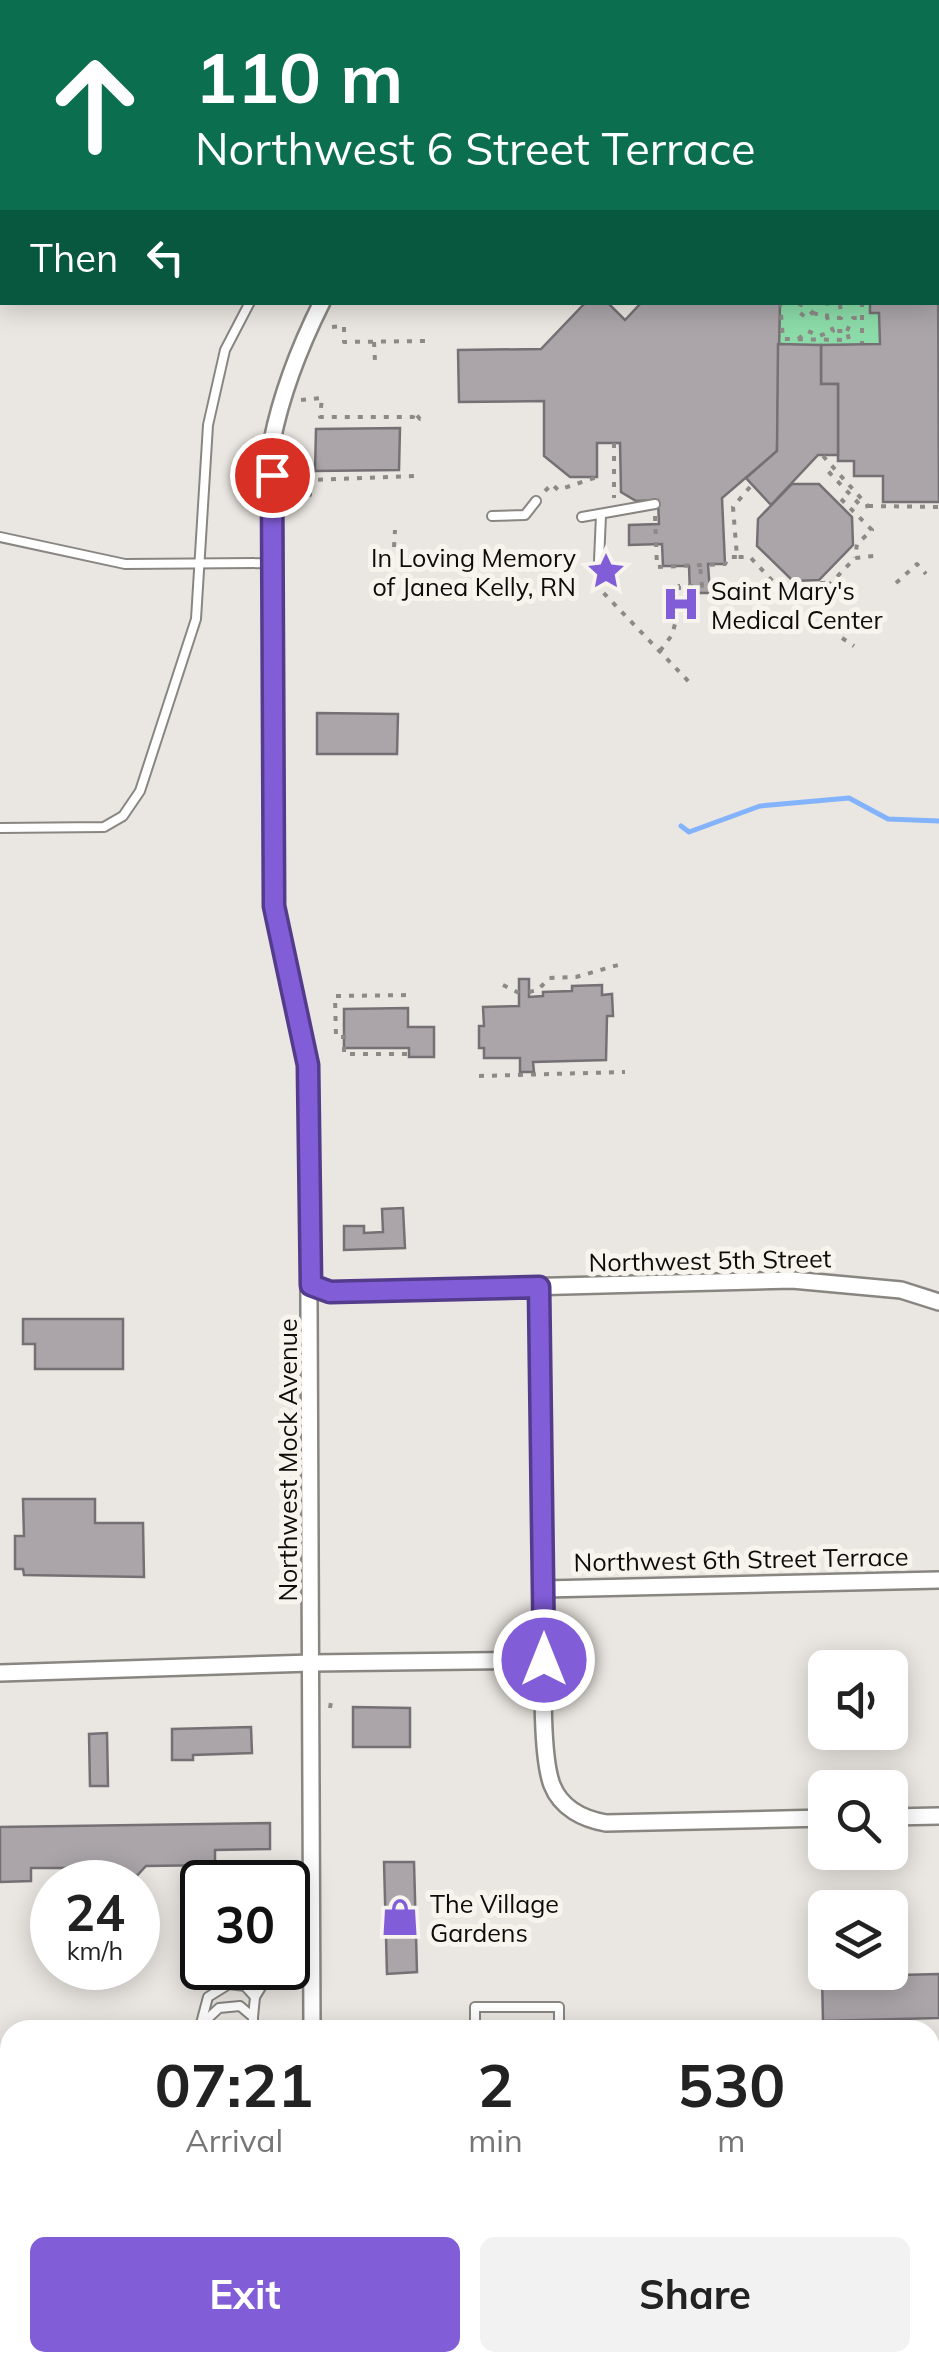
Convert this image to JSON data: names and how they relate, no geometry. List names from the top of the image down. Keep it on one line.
{"streets":{"street":["Northwest 5th Street","Northwest Mock Avenue","Northwest 6th Street Terrace"]},"crossings":[["Northwest 5th Street","Northwest Mock Avenue"]],"places":{"place":["In Loving Memory of Janea Kelly, RN"],"hospital":["Saint Mary's Medical Center"],"shop":["The Village Gardens"]},"page":{"turn":["110 m","Northwest 6 Street Terrace"],"then":"Then","speed":"24 km/h","limit":"30","eta":["07:21","Arrival","2","min","530","m"],"buttons":["Exit","Share"]}}
